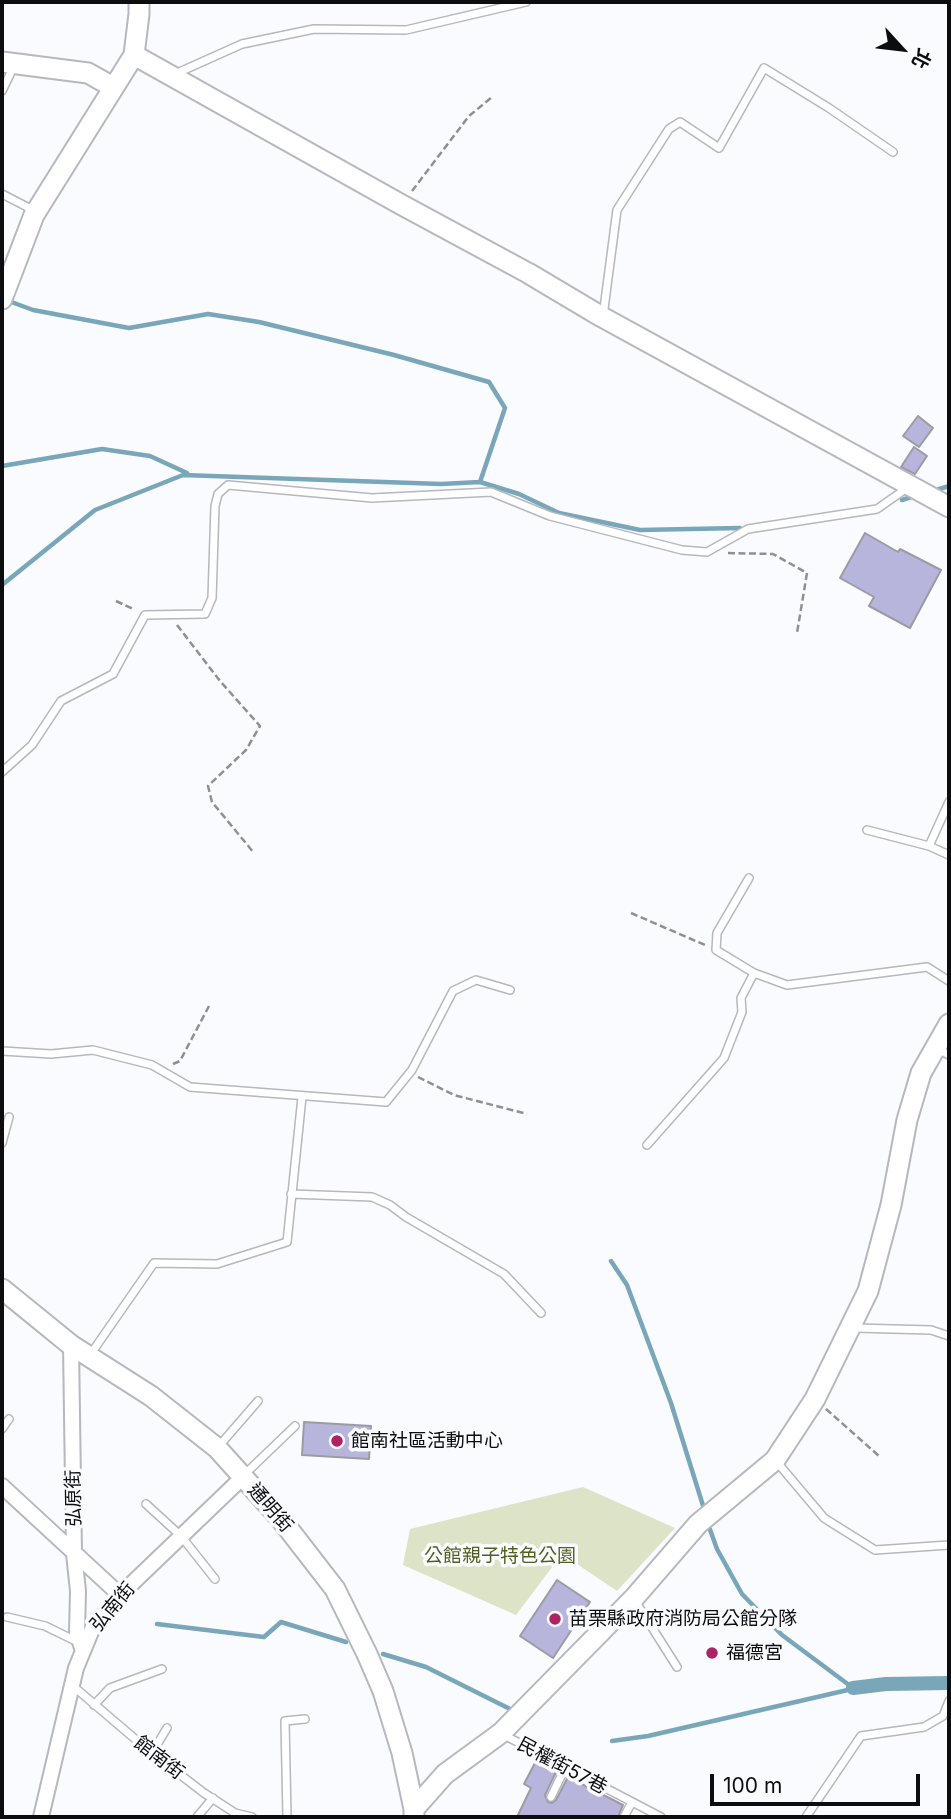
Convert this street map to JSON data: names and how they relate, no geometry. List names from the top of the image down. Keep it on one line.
{"streets":{"street":["弘原街","通明街","弘南街"],"lane":["館南街","民權街57巷"]},"crossings":[["弘原街","通明街"],["弘原街","弘南街"],["通明街","弘南街"],["弘南街","館南街"]],"parks":["公館親子特色公園"],"places":["館南社區活動中心","苗栗縣政府消防局公館分隊","福德宮"],"scale_bar":"100 m","north":"bottom right"}
